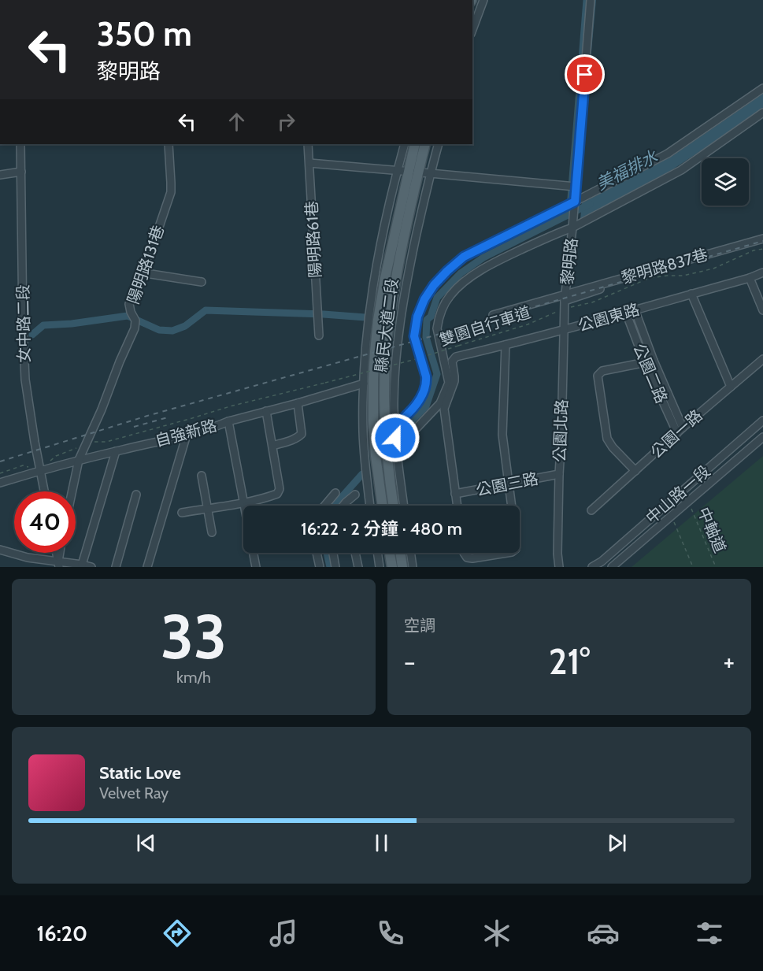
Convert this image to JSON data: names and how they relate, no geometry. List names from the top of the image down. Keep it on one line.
{"streets":{"main road":["縣民大道二段"],"street":["陽明路61巷","黎明路","陽明路131巷","黎明路837巷","公園東路","女中路二段","公園二路","公園北路","自強新路","公園一路","公園三路","中山路一段"],"path":["雙園自行車道","中軸道"]},"crossings":[["黎明路","黎明路837巷"],["黎明路","雙園自行車道"],["黎明路","公園北路"],["陽明路131巷","雙園自行車道"],["陽明路131巷","自強新路"],["黎明路837巷","雙園自行車道"],["黎明路837巷","公園北路"],["公園東路","公園二路"],["公園東路","公園北路"],["公園東路","公園三路"],["女中路二段","自強新路"],["雙園自行車道","公園北路"],["公園二路","公園一路"],["公園北路","公園三路"],["中山路一段","中軸道"]],"water":["美福排水"],"page":{"turn":["350 m","黎明路"],"limit":"40","trip":"16:22 · 2 分鐘 · 480 m","tile":[["33","km/h"],"空調"],"heat":["−","21°","+"],"song":["Static Love","Velvet Ray"],"tabs":"16:20"}}
